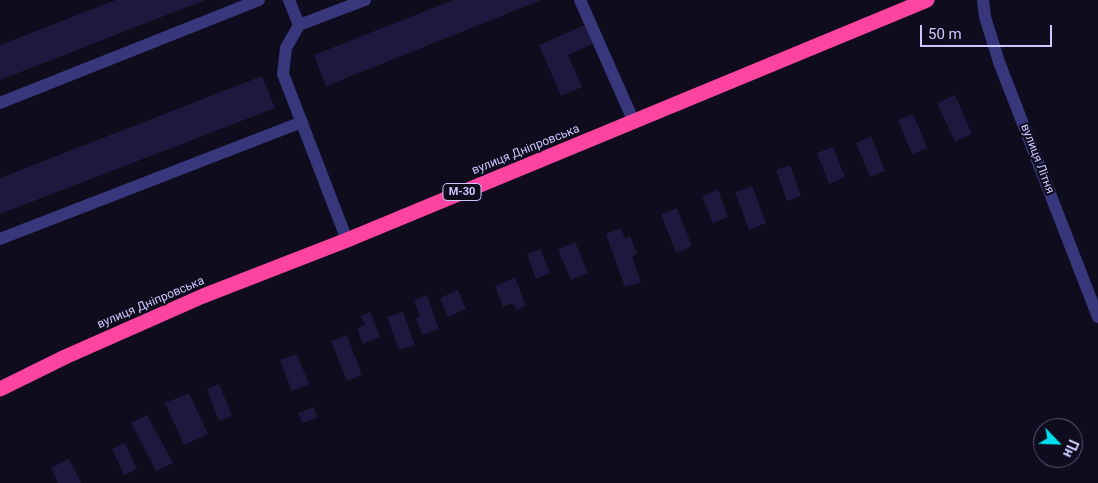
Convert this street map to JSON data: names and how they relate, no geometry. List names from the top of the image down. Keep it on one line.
{"streets":{"highway":["вулиця Дніпровська","М-30"],"street":["вулиця Літня"]},"scale_bar":"50 m","north":"bottom right"}
